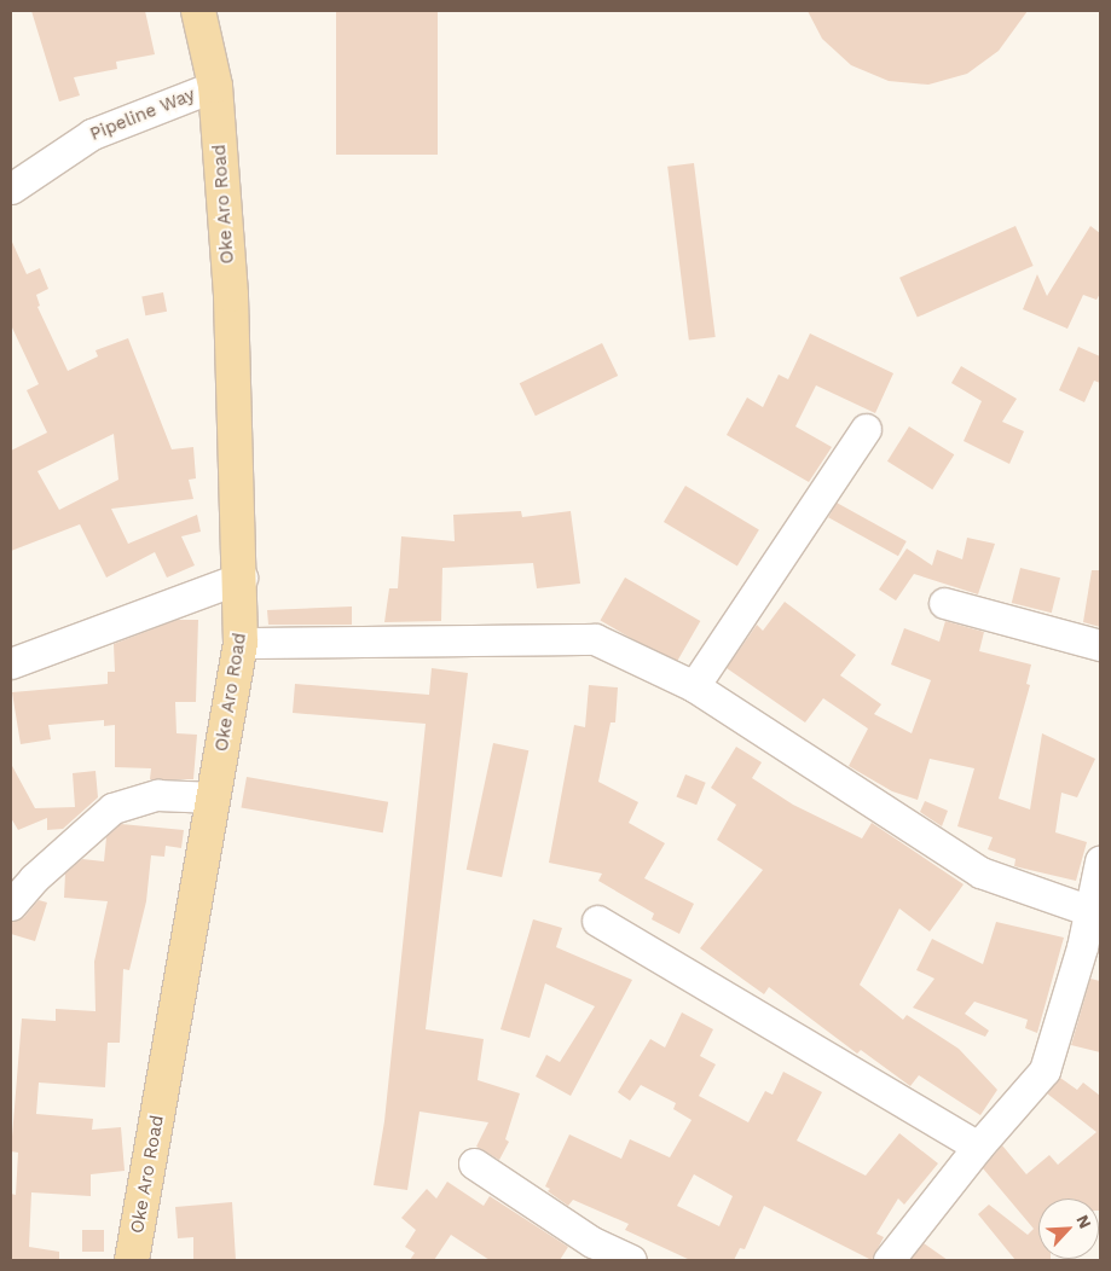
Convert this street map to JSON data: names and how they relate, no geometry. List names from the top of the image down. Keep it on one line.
{"streets":{"main road":["Oke Aro Road"],"street":["Pipeline Way"]},"crossings":[["Pipeline Way","Oke Aro Road"]],"north":"top right"}
